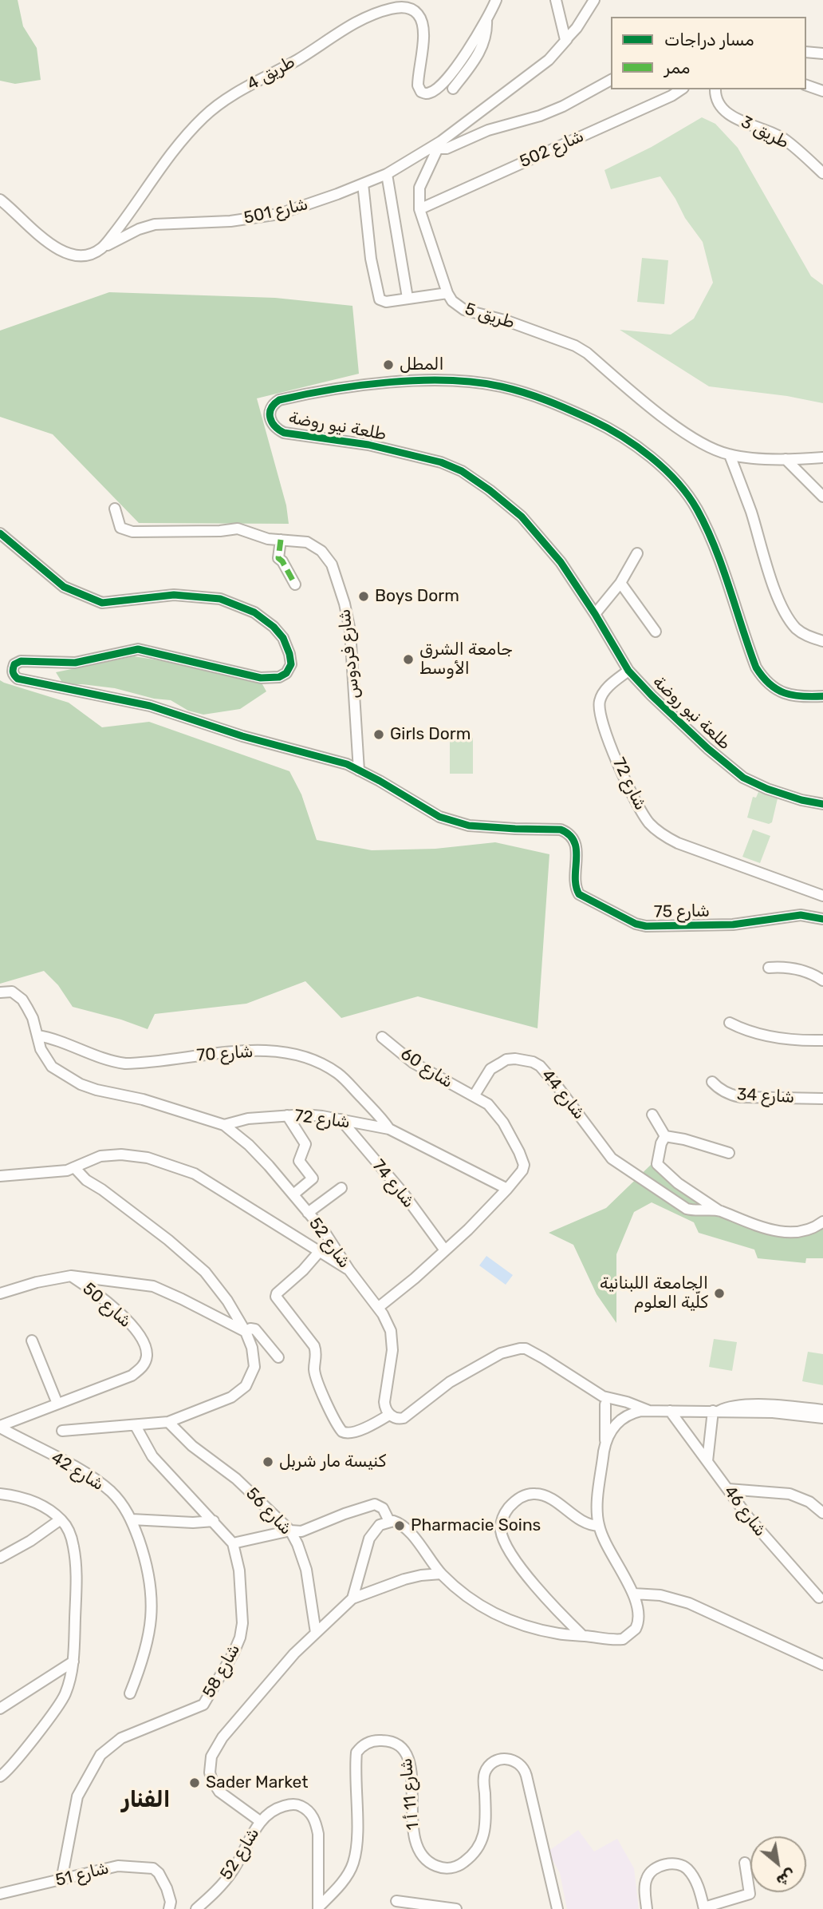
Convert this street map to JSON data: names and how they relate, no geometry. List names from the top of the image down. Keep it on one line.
{"streets":{"street":["طريق 4","طريق 3","شارع 502","شارع 501","طريق 5","طلعة نيو روضة","شارع فردوس","شارع 72","شارع 75","شارع 70","شارع 60","شارع 44","شارع 34","شارع 74","شارع 52","شارع 50","شارع 42","شارع 56","شارع 46","شارع 58","شارع 11 أ 1","شارع 51"]},"crossings":[["طريق 4","شارع 501"],["شارع 502","شارع 501"],["شارع 502","طريق 5"],["شارع 501","طريق 5"],["طلعة نيو روضة","شارع 72"],["شارع فردوس","شارع 75"],["شارع 72","شارع 70"],["شارع 72","شارع 74"],["شارع 72","شارع 52"],["شارع 70","شارع 52"],["شارع 60","شارع 44"],["شارع 50","شارع 42"],["شارع 58","شارع 51"]],"districts":["الفنار"],"places":["المطل","Boys Dorm","جامعة الشرق الأوسط","Girls Dorm","الجامعة اللبنانية كلّية العلوم","كنيسة مار شربل","Pharmacie Soins","Sader Market"],"legend":["مسار دراجات","ممر"],"north":"bottom right"}
